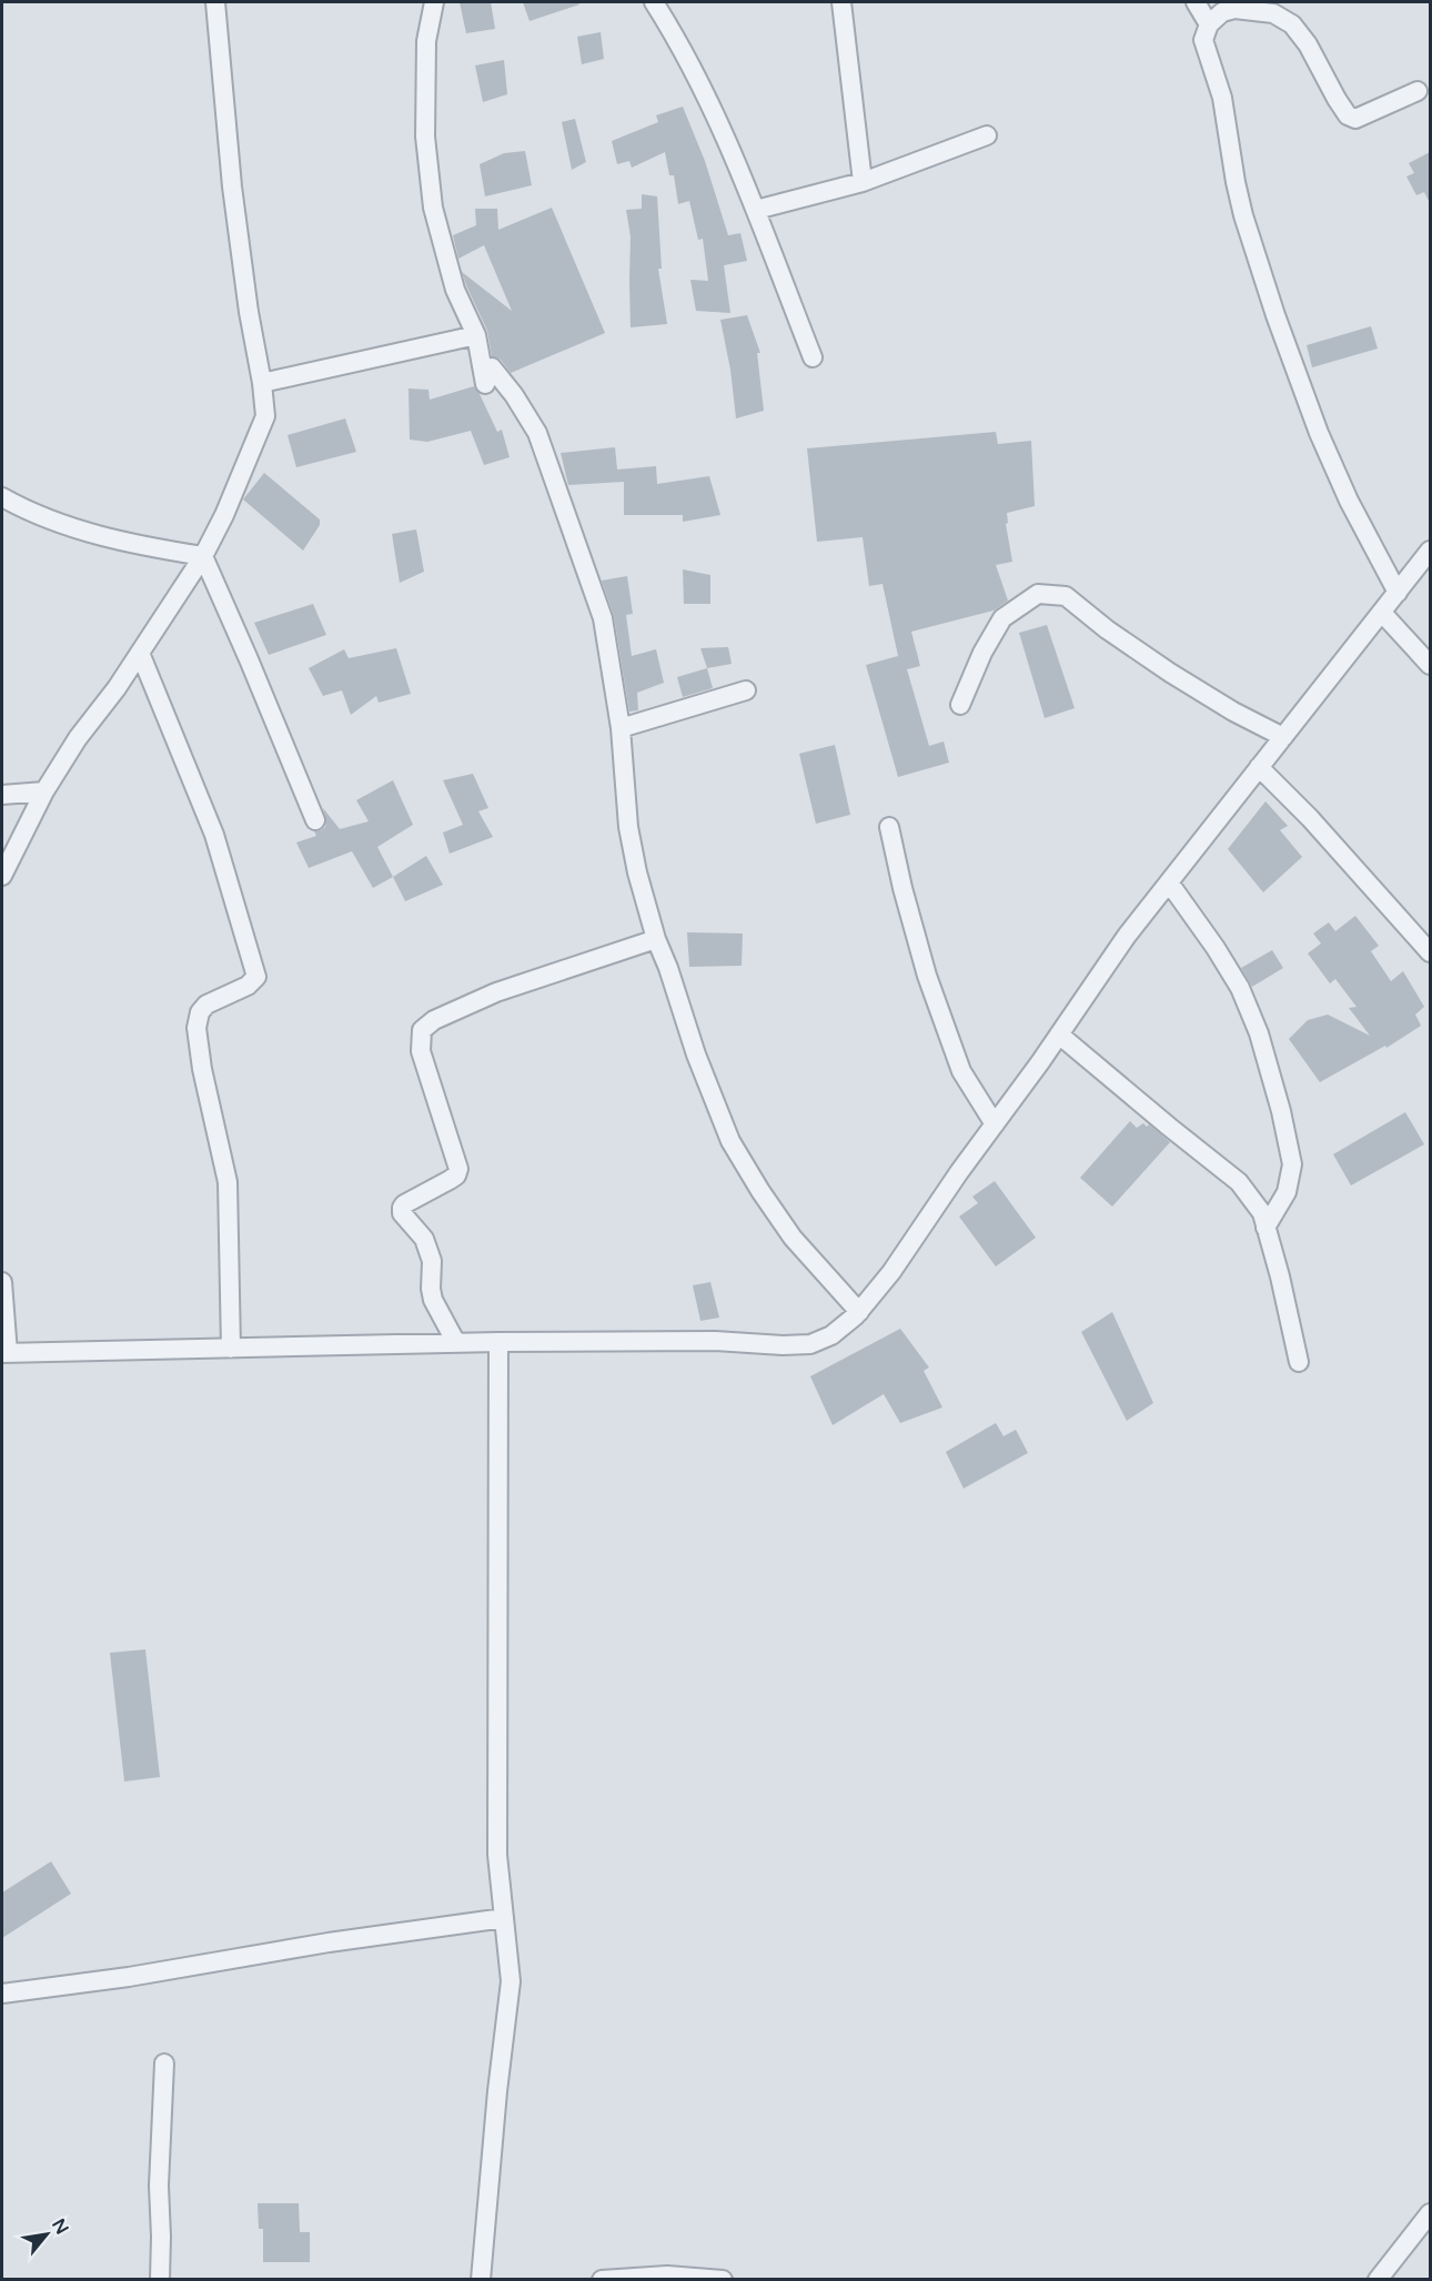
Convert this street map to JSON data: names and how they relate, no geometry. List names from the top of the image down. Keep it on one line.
{"north":"top right"}
